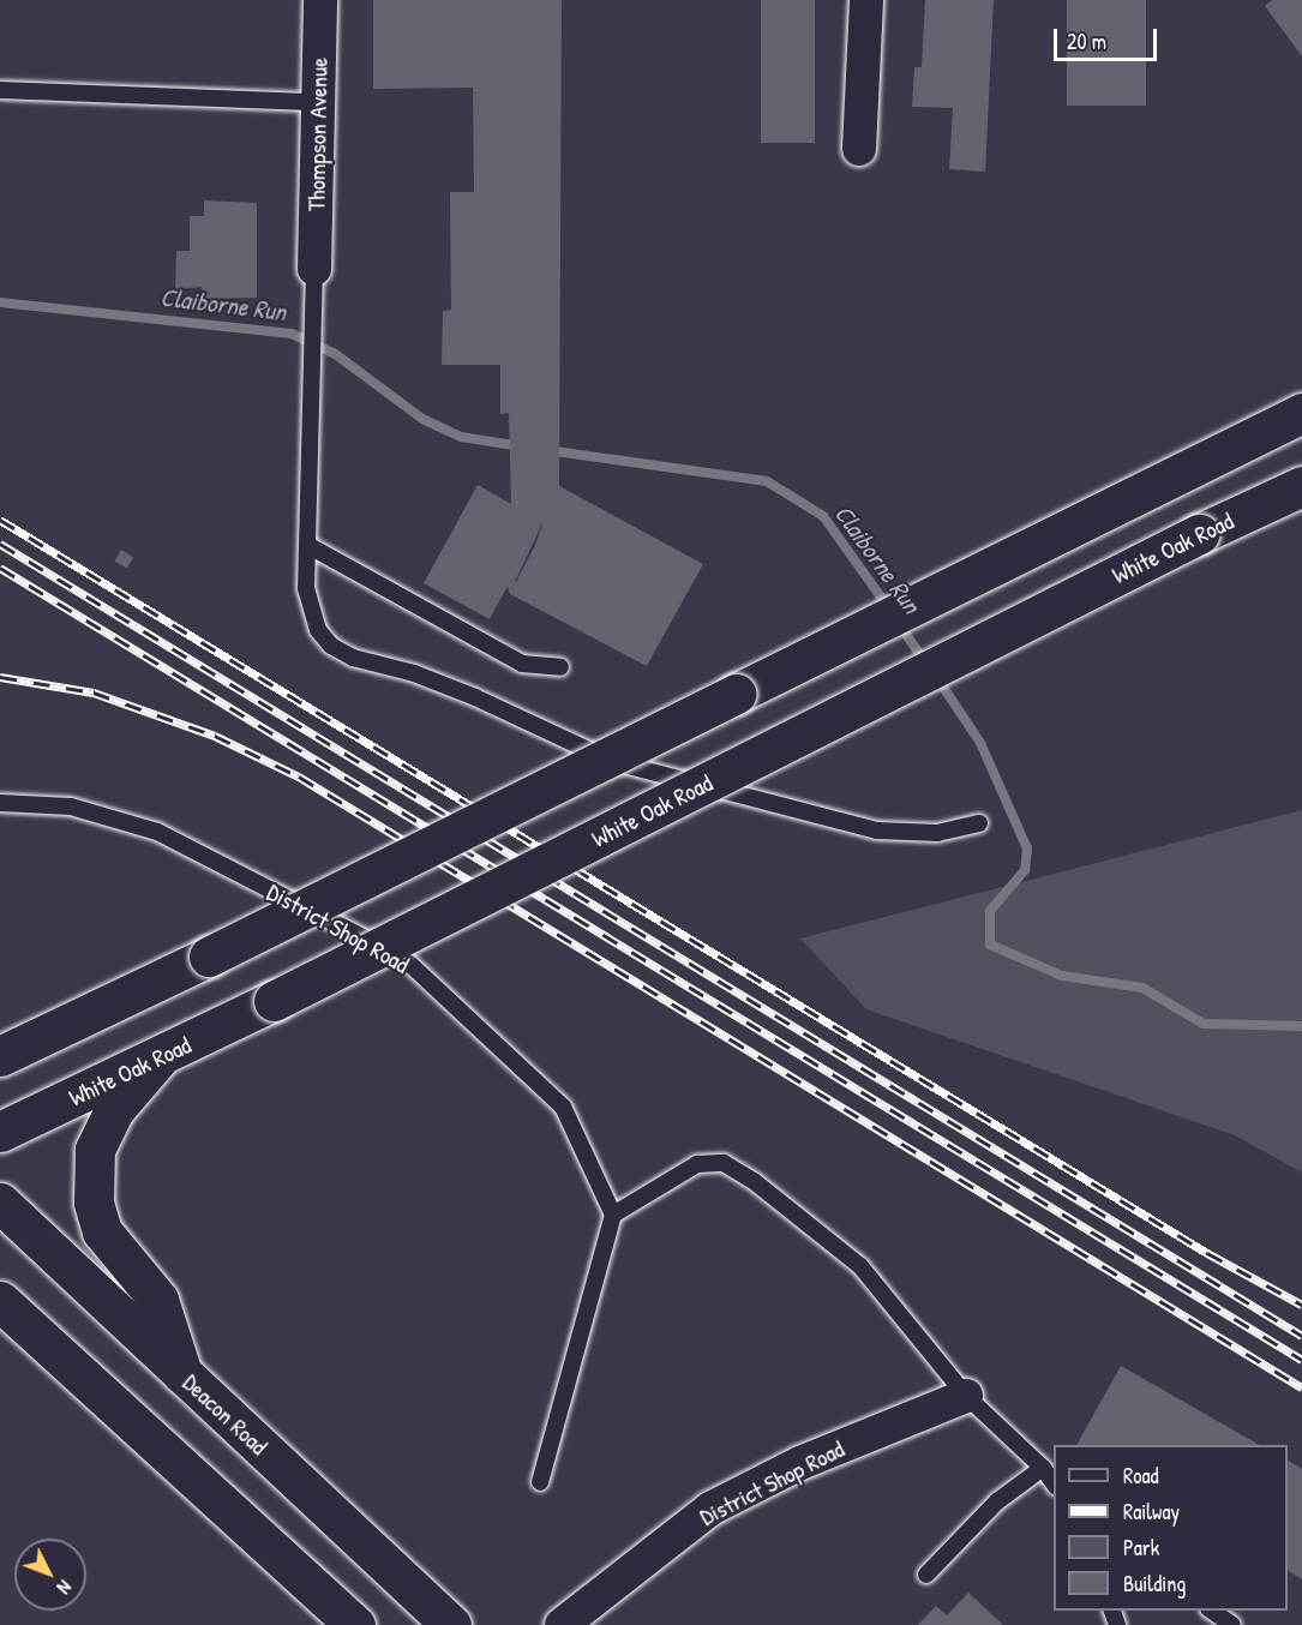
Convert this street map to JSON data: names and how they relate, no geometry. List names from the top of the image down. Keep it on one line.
{"streets":{"main road":["White Oak Road","Deacon Road"],"street":["Thompson Avenue","District Shop Road"]},"water":["Claiborne Run"],"legend":["Road","Railway","Park","Building"],"scale_bar":"20 m","north":"bottom right"}
